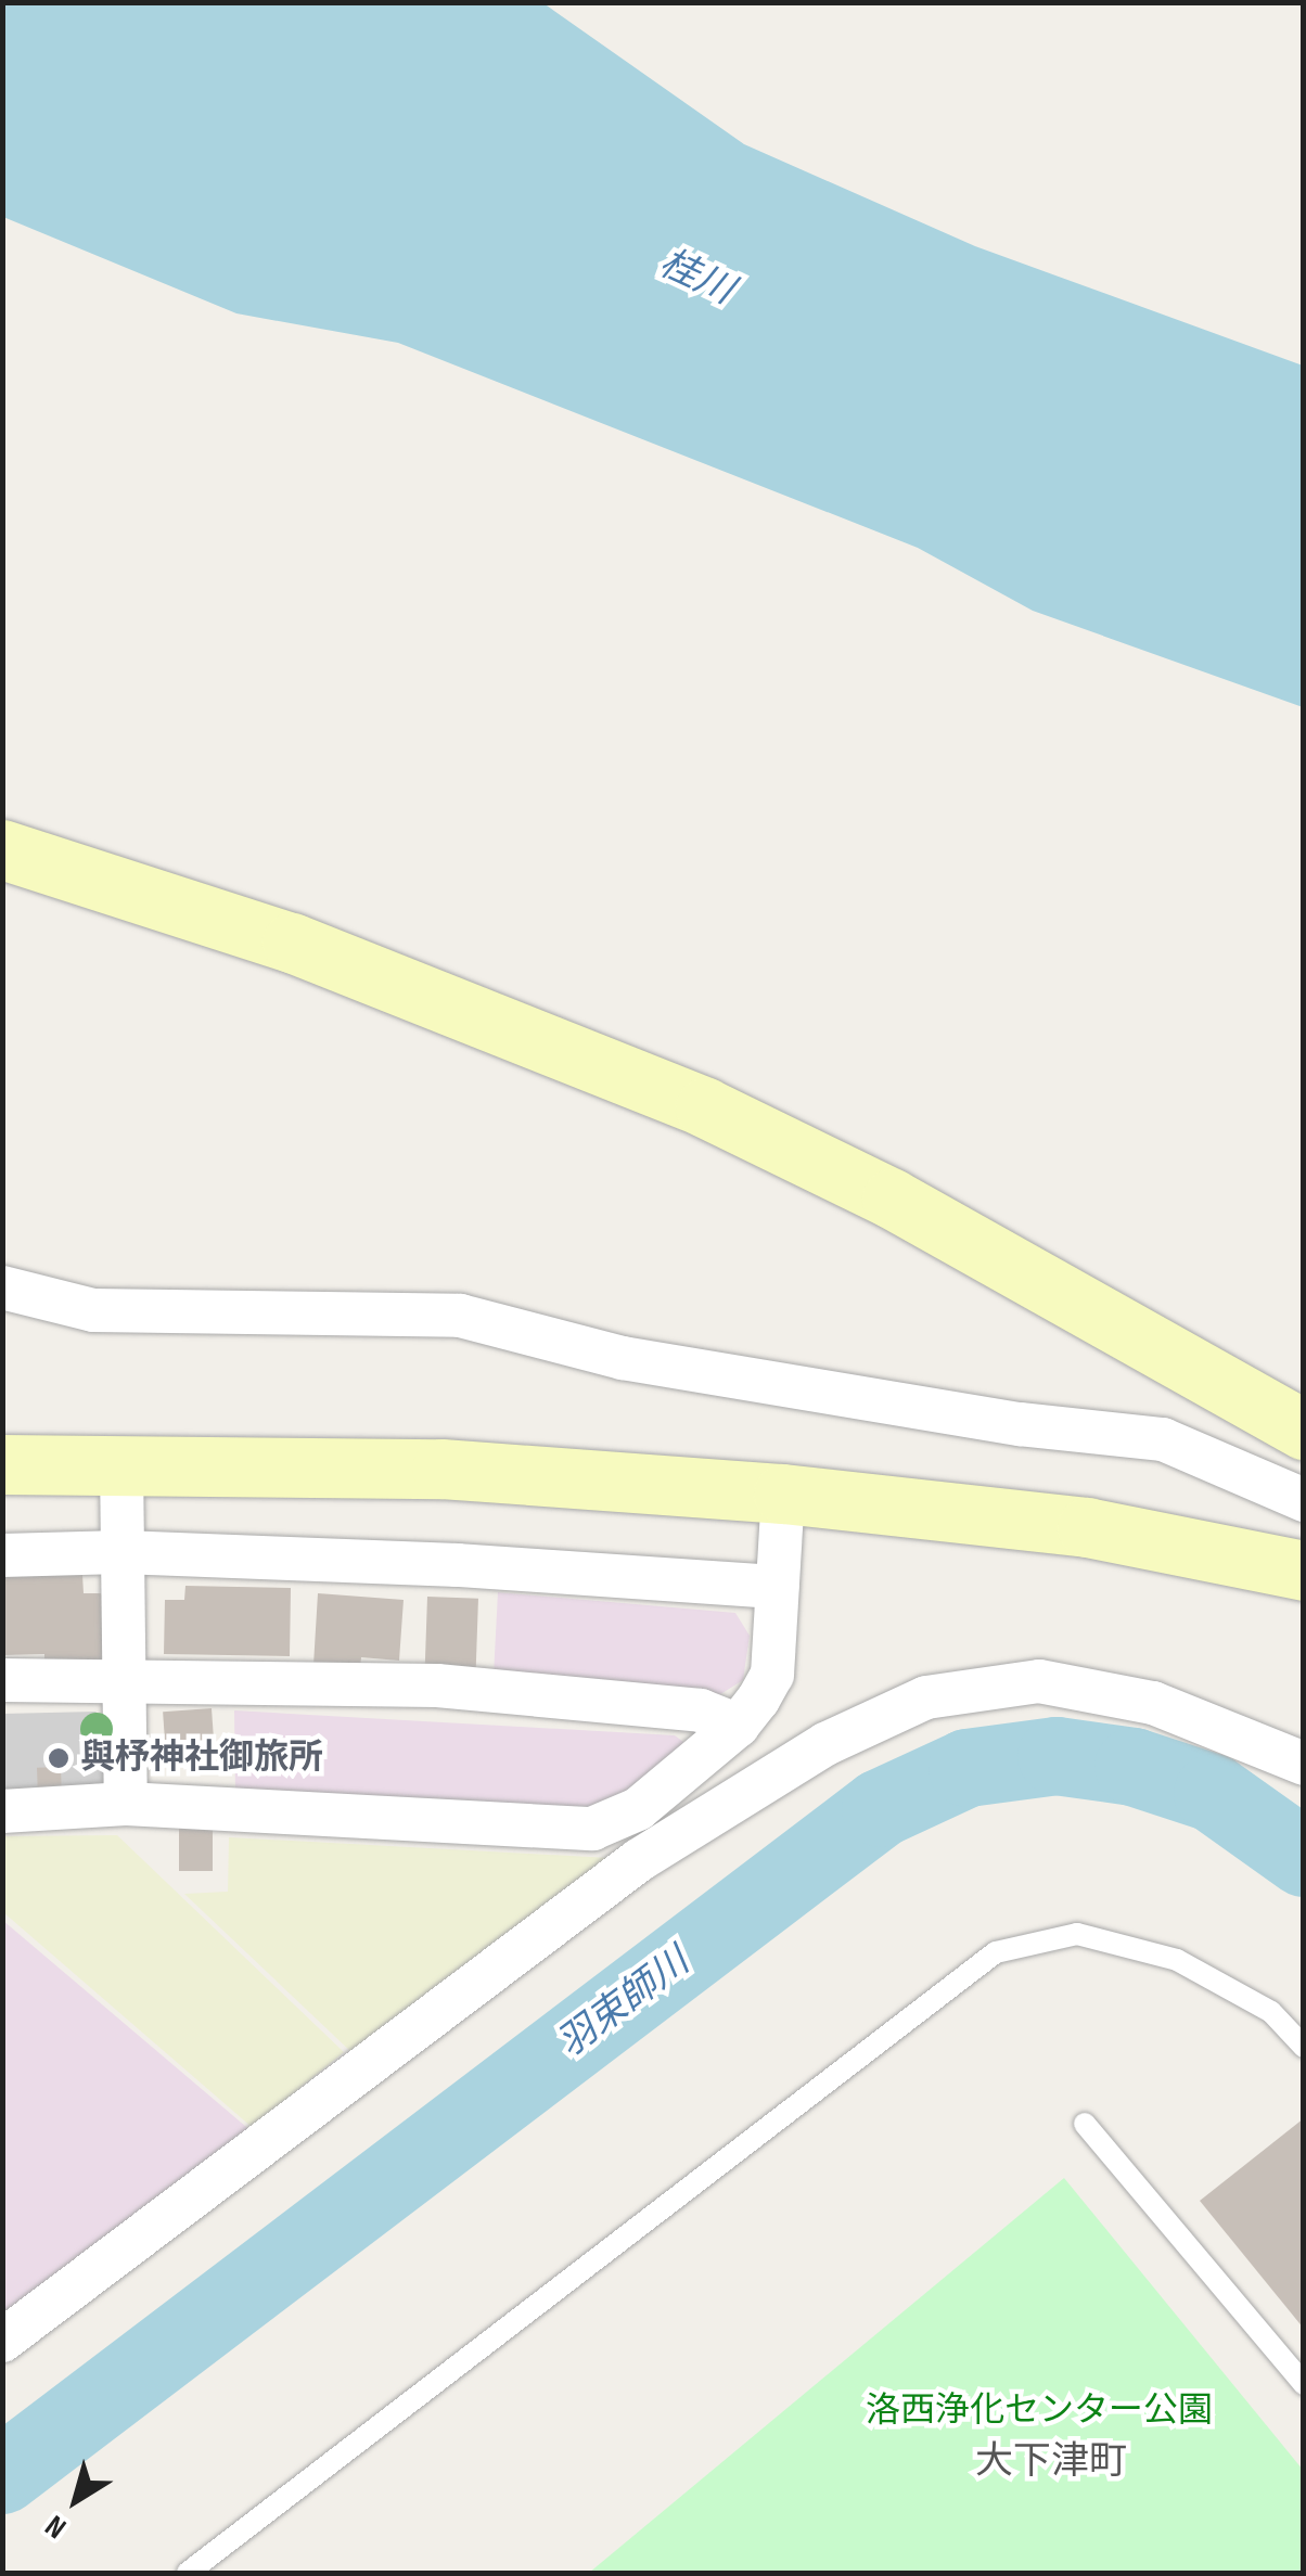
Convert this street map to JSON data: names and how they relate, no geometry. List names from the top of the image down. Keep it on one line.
{"districts":["大下津町"],"water":["桂川","羽束師川"],"parks":["洛西浄化センター公園"],"places":["與杼神社御旅所"],"north":"bottom left"}
